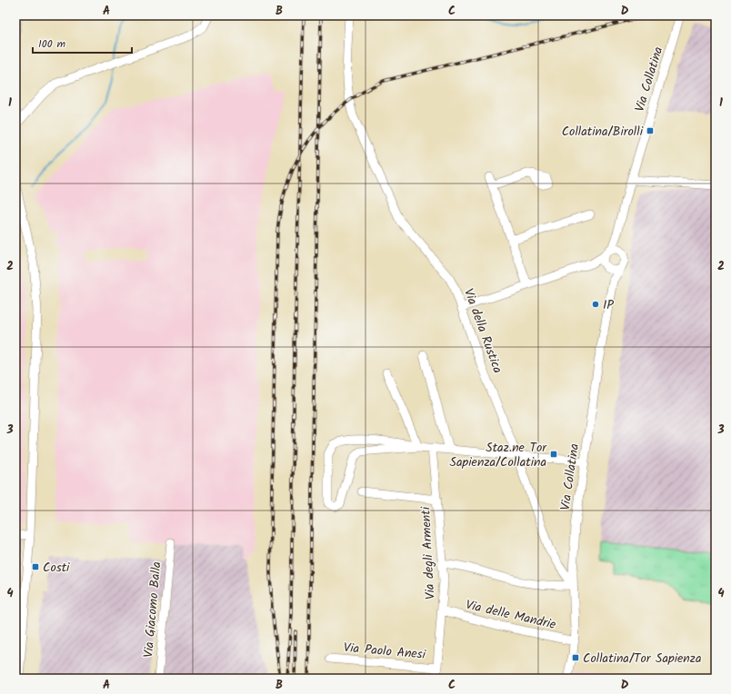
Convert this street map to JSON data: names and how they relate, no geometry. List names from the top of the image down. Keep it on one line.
{"streets":{"street":["Via Collatina","Via della Rustica","Via degli Armenti","Via Giacomo Balla","Via delle Mandrie","Via Paolo Anesi"]},"crossings":[["Via Collatina","Via della Rustica"],["Via Collatina","Via delle Mandrie"],["Via degli Armenti","Via delle Mandrie"],["Via degli Armenti","Via Paolo Anesi"]],"places":{"transit":["Collatina/Birolli","Staz.ne Tor Sapienza/Collatina","Costi","Collatina/Tor Sapienza"],"other":["IP"]},"scale_bar":"100 m","grid":{"columns":["A","B","C","D"],"rows":["1","2","3","4"]}}
